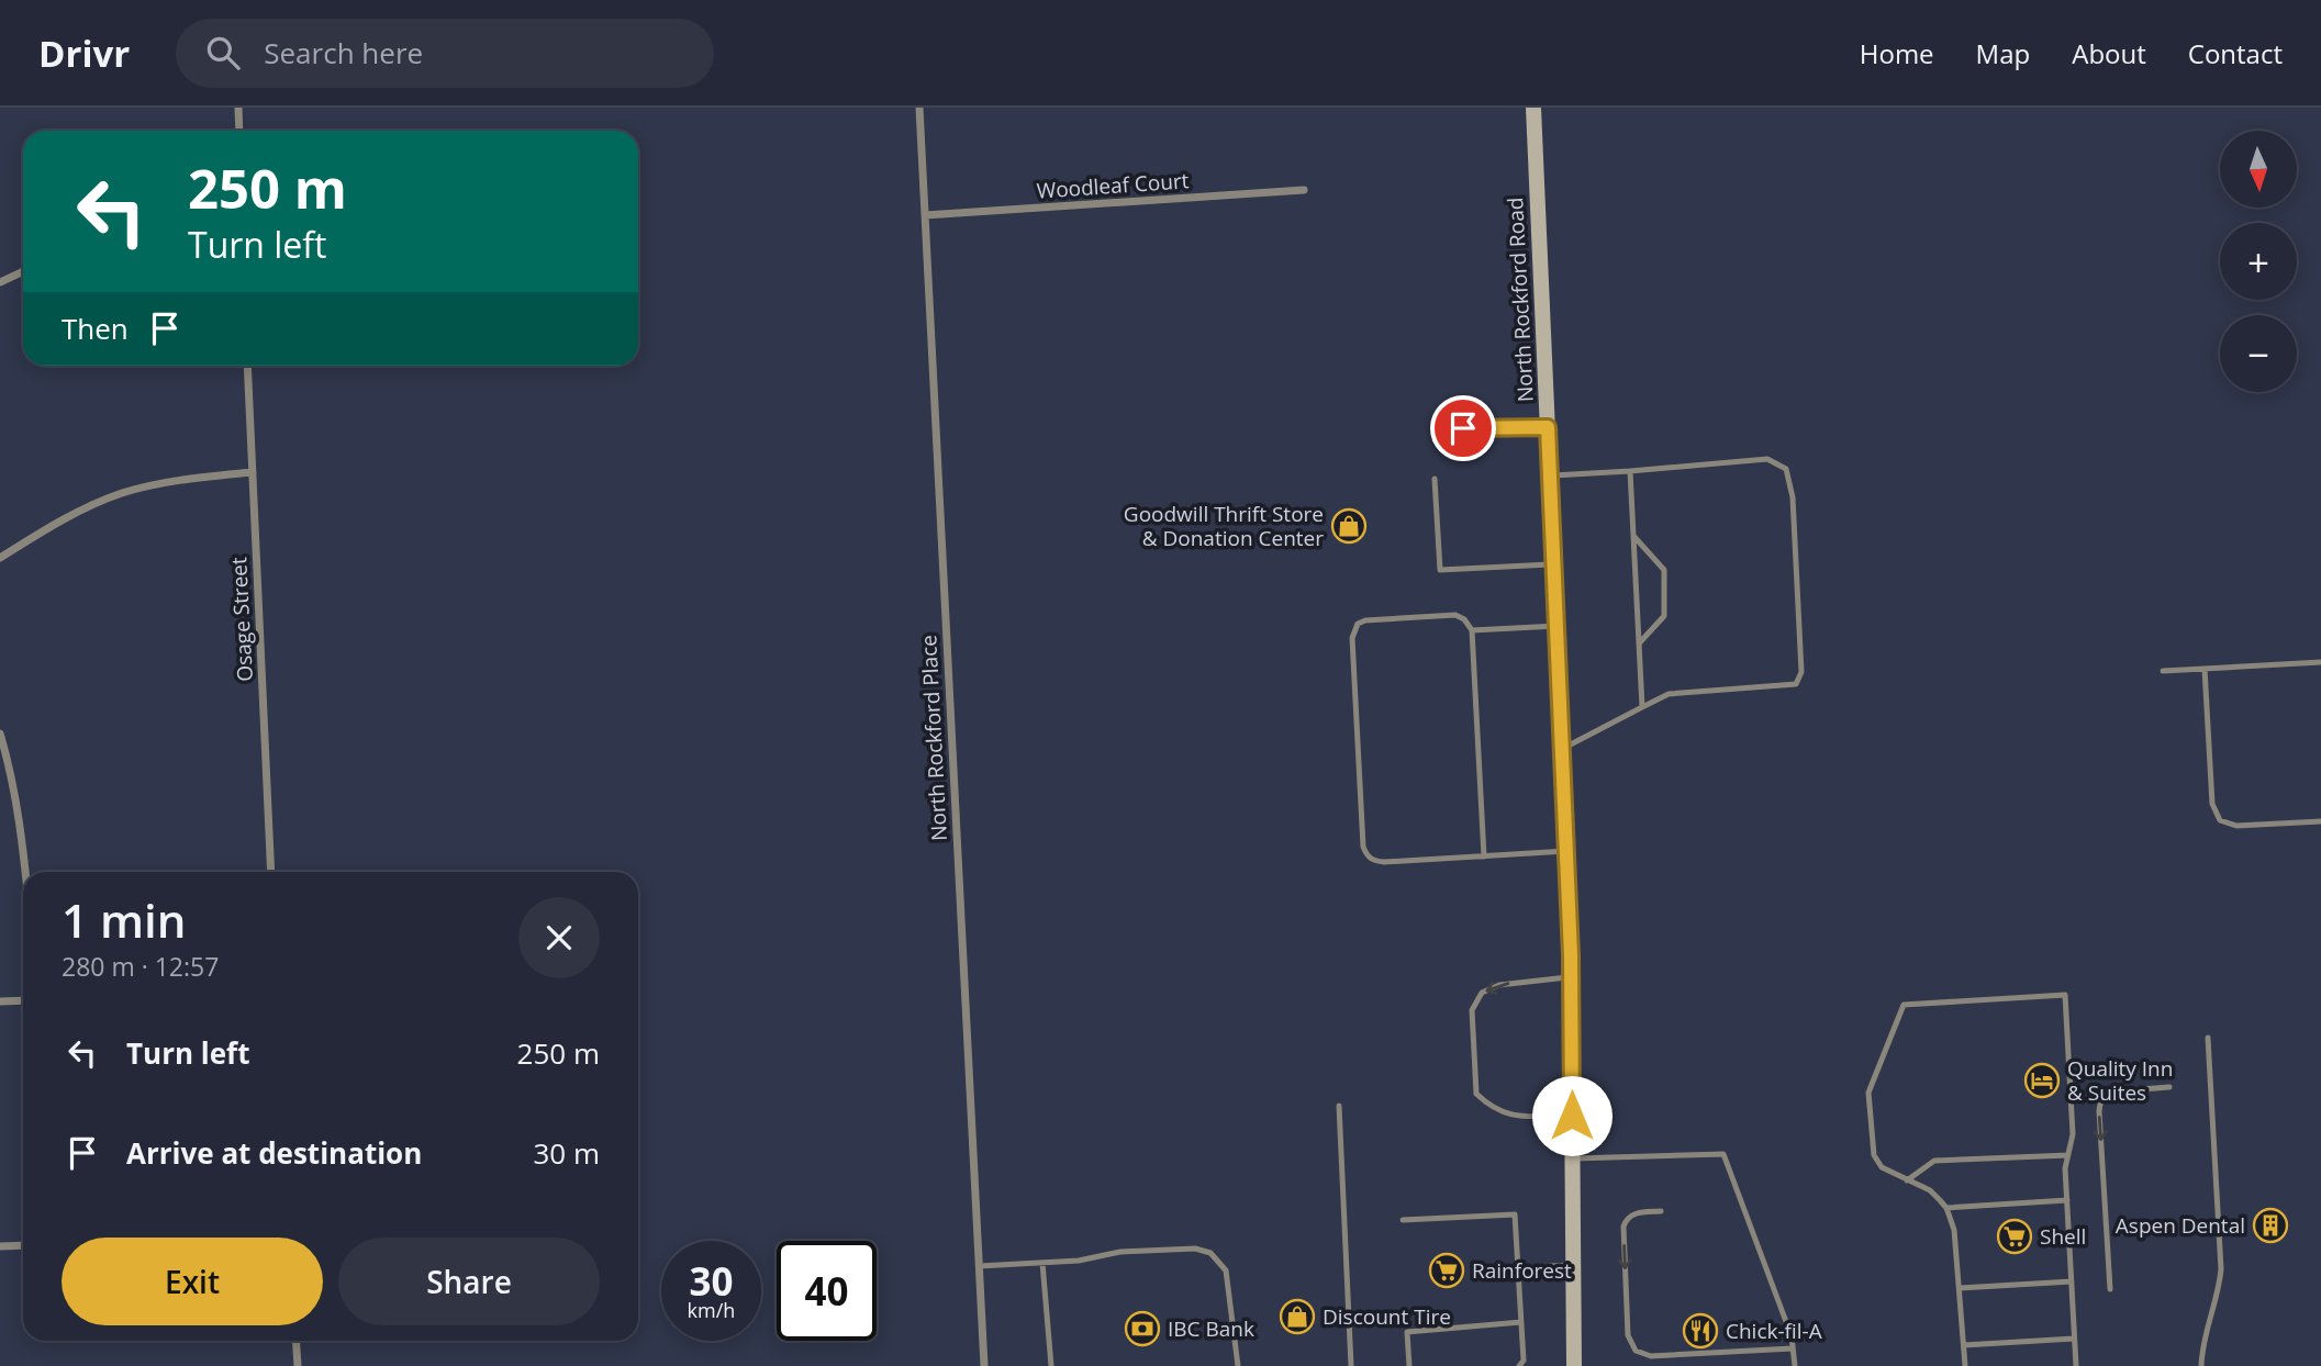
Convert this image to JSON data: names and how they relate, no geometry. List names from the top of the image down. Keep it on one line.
{"streets":{"street":["Woodleaf Court","North Rockford Road","Osage Street","North Rockford Place"]},"crossings":[["Woodleaf Court","North Rockford Place"]],"places":{"shop":["Goodwill Thrift Store & Donation Center","Discount Tire"],"hotel":["Quality Inn & Suites"],"building":["Aspen Dental"],"supermarket":["Shell","Rainforest"],"bank":["IBC Bank"],"restaurant":["Chick-fil-A"]},"north":"bottom","page":{"header":"Drivr","search":"Search here","nav":["Home","Map","About","Contact"],"map_buttons":["+","−"],"turn":["250 m","Turn left"],"then":"Then","heading":["1 min","280 m · 12:57"],"list":[{"name":"Turn left","value":"250 m"},{"name":"Arrive at destination","value":"30 m"}],"buttons":["Exit","Share"],"speed":"30 km/h","limit":"40"}}
